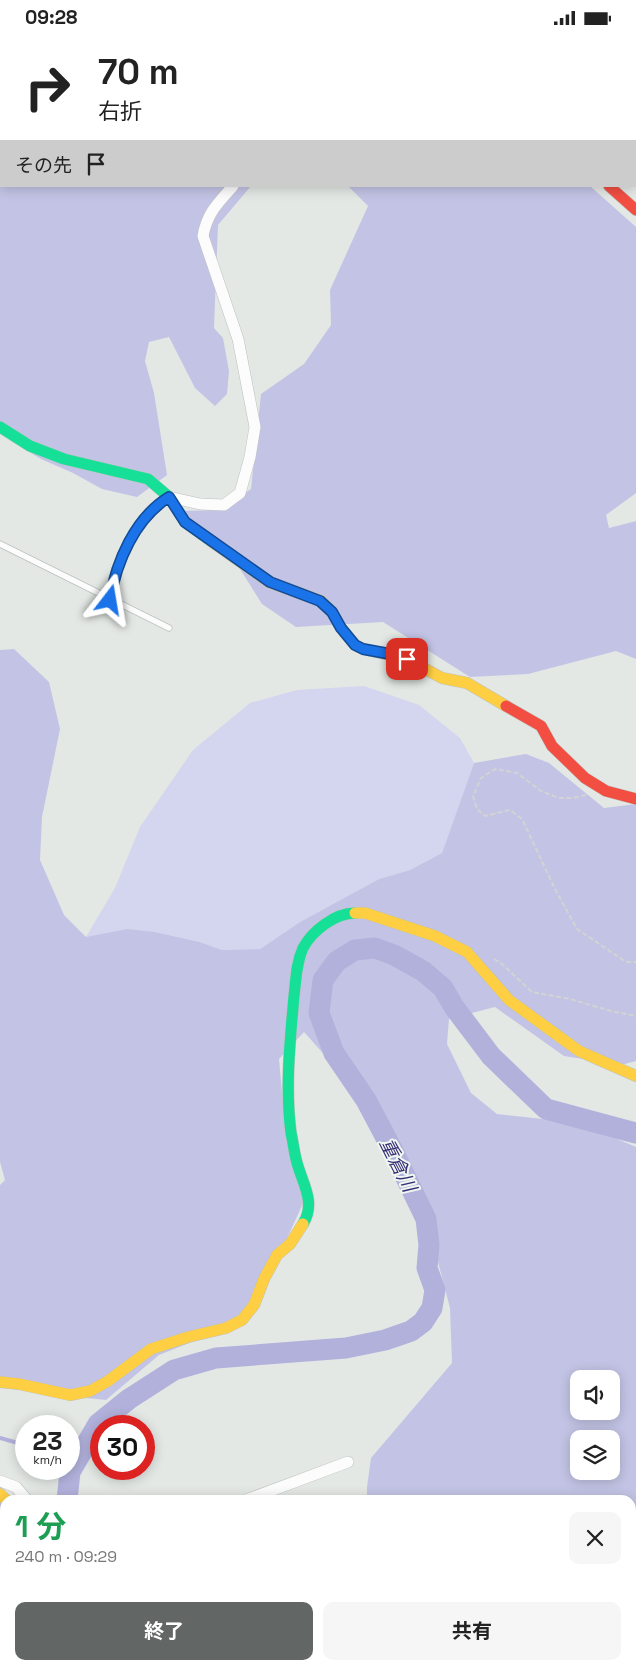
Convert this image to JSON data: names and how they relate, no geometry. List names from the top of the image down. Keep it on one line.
{"water":["重倉川"],"page":{"status":"09:28","turn":["70 m","右折"],"then":"その先","speed":"23 km/h","limit":"30","heading":["1 分","240 m · 09:29"],"buttons":["終了","共有"]}}
